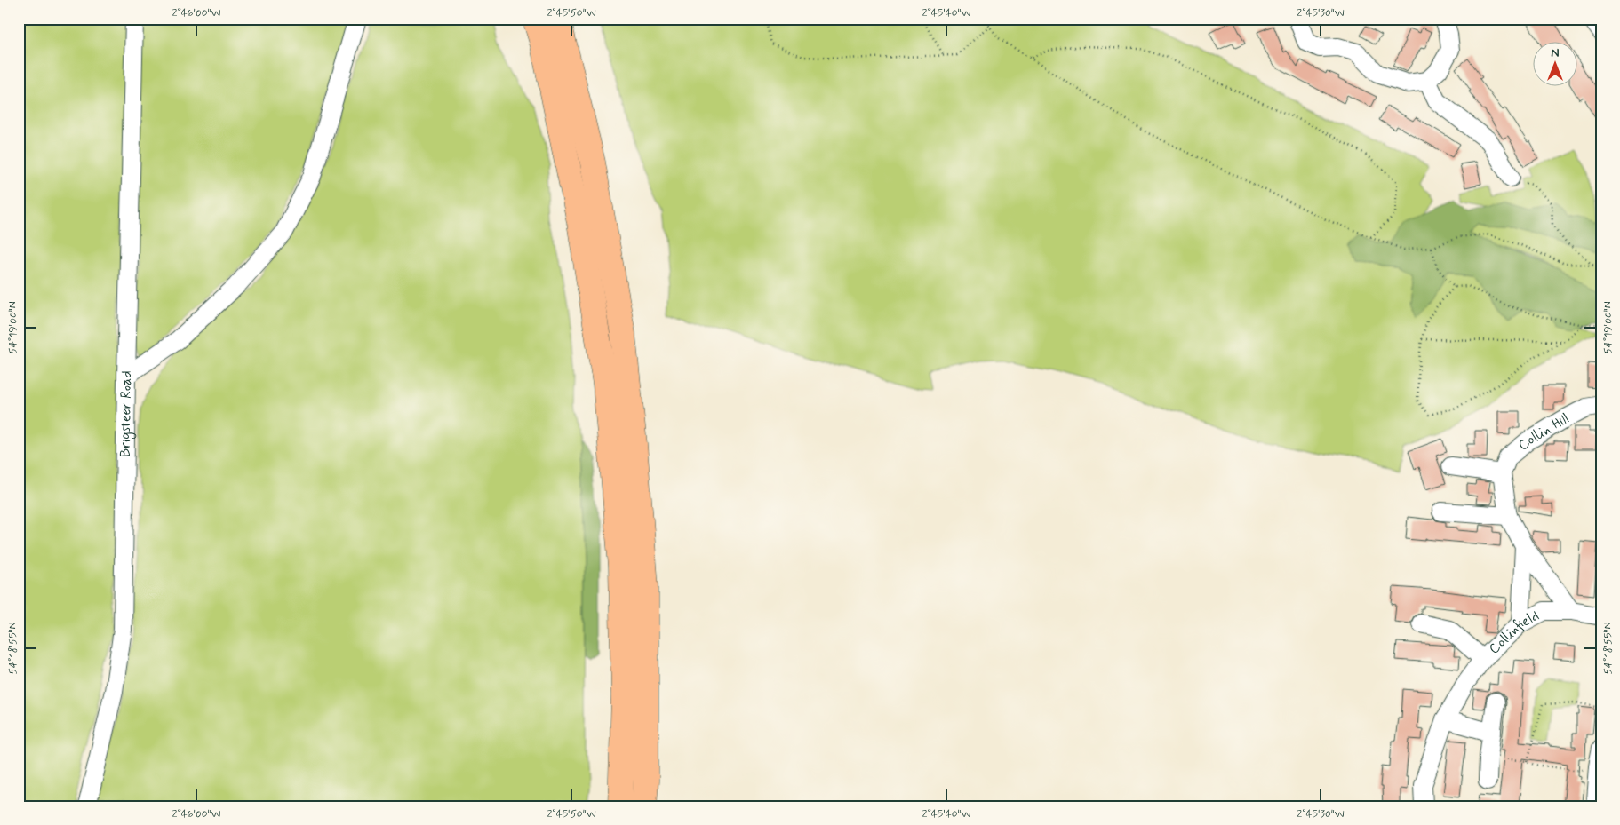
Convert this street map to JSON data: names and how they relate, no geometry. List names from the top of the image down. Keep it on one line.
{"streets":{"street":["Brigsteer Road","Collin Hill","Collinfield"]},"north":"top","coordinates":["2°46'00\"W","2°45'50\"W","2°45'40\"W","2°45'30\"W","54°19'00\"N","54°18'55\"N"]}
